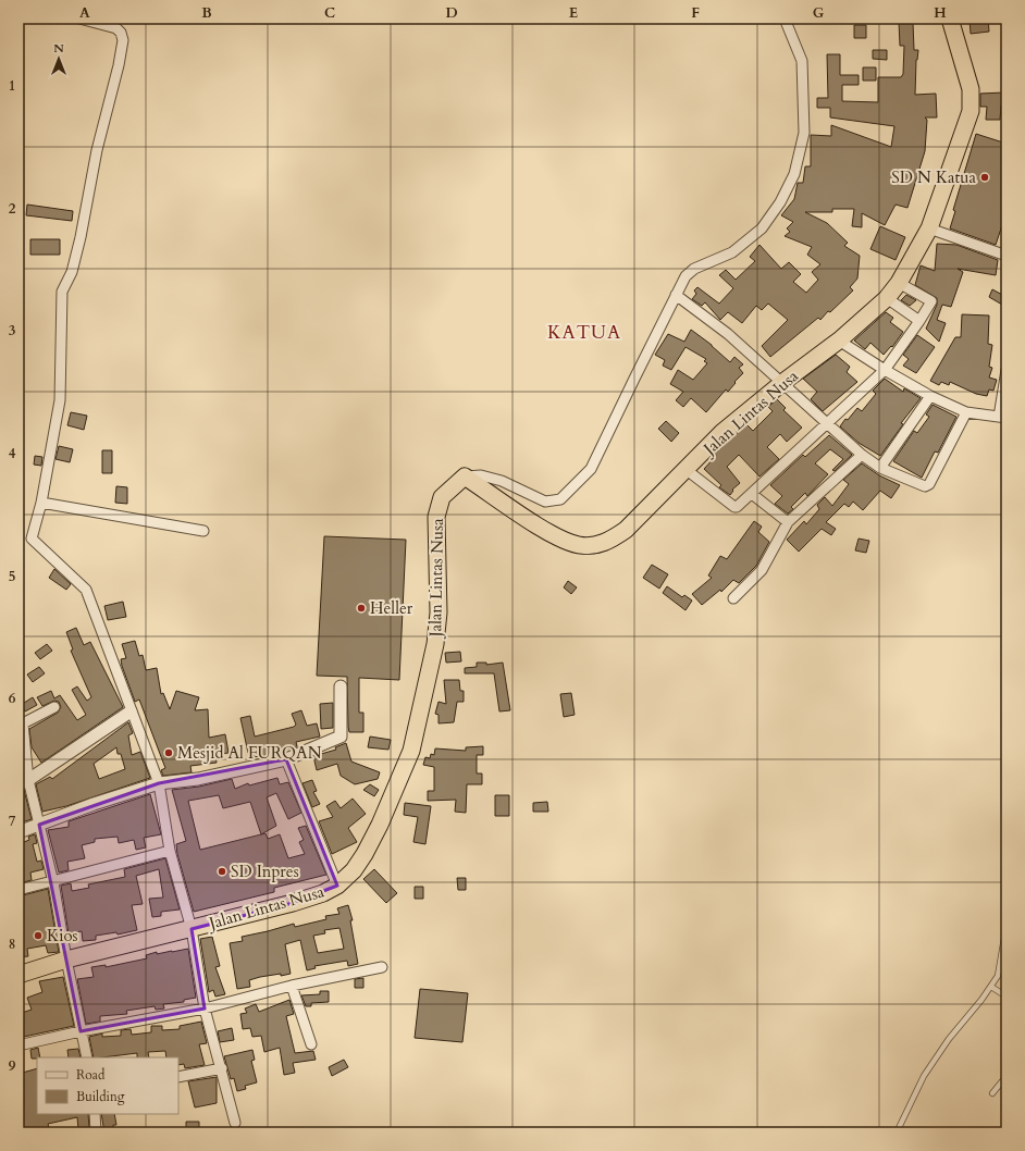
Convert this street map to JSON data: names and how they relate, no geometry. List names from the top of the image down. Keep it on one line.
{"streets":{"highway":["Jalan Lintas Nusa"]},"districts":["KATUA"],"places":["SD N Katua","Heller","Mesjid Al FURQAN","SD Inpres","Kios"],"legend":["Road","Building"],"north":"top","grid":{"columns":["A","B","C","D","E","F","G","H"],"rows":["1","2","3","4","5","6","7","8","9"]}}
